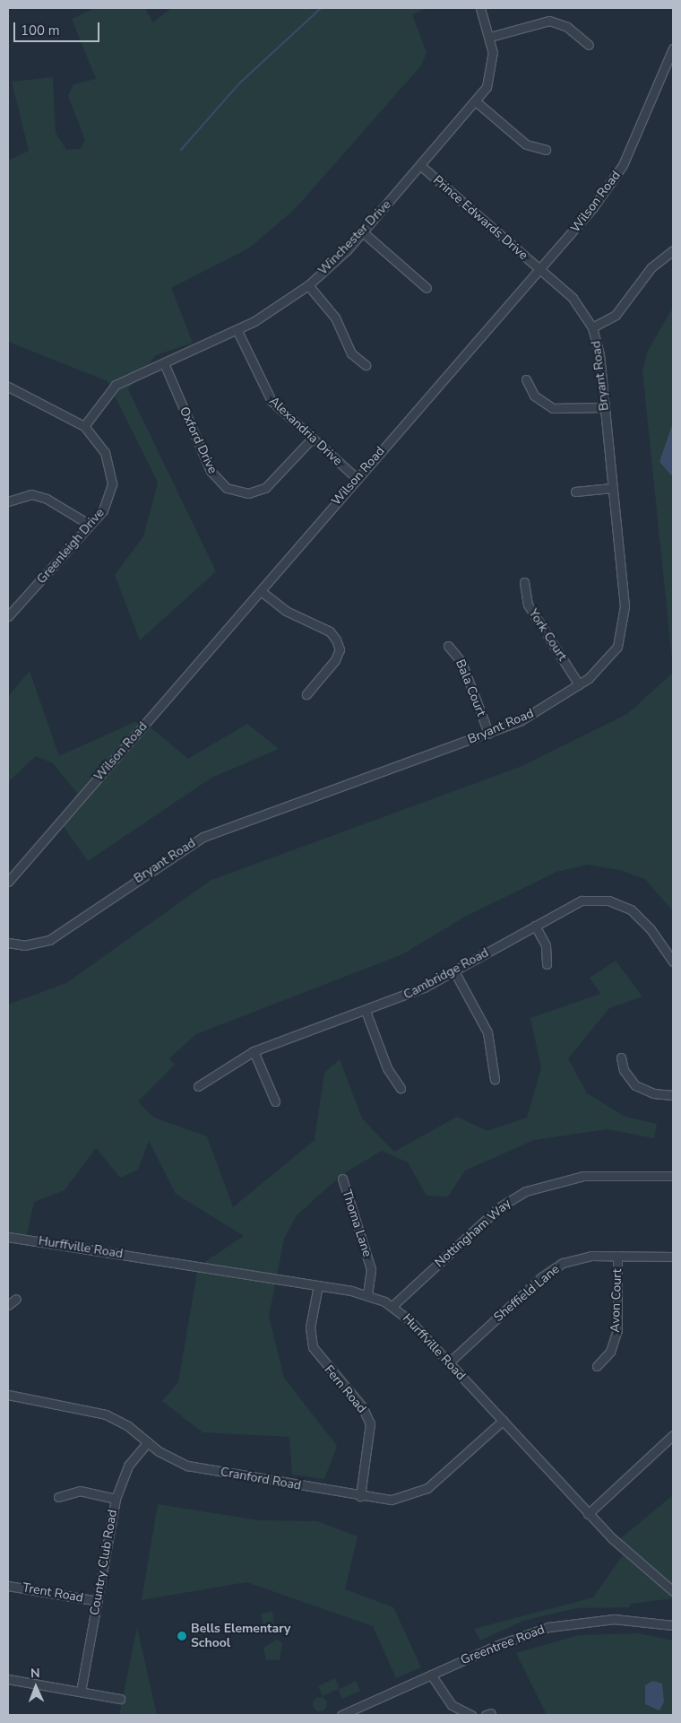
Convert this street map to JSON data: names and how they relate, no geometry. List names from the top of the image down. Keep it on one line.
{"streets":{"street":["Wilson Road","Prince Edwards Drive","Winchester Drive","Bryant Road","Alexandria Drive","Oxford Drive","Greenleigh Drive","York Court","Bala Court","Cambridge Road","Thoma Lane","Nottingham Way","Hurffville Road","Sheffield Lane","Avon Court","Fern Road","Cranford Road","Country Club Road","Trent Road","Greentree Road"]},"crossings":[["Wilson Road","Prince Edwards Drive"],["Wilson Road","Bryant Road"],["Wilson Road","Alexandria Drive"],["Prince Edwards Drive","Winchester Drive"],["Prince Edwards Drive","Bryant Road"],["Winchester Drive","Alexandria Drive"],["Winchester Drive","Oxford Drive"],["Winchester Drive","Greenleigh Drive"],["Bryant Road","York Court"],["Bryant Road","Bala Court"],["Alexandria Drive","Oxford Drive"],["Thoma Lane","Hurffville Road"],["Nottingham Way","Hurffville Road"],["Hurffville Road","Sheffield Lane"],["Hurffville Road","Fern Road"],["Hurffville Road","Cranford Road"],["Sheffield Lane","Avon Court"],["Fern Road","Cranford Road"],["Cranford Road","Country Club Road"],["Country Club Road","Trent Road"]],"places":["Bells Elementary School"],"scale_bar":"100 m","north":"top"}
